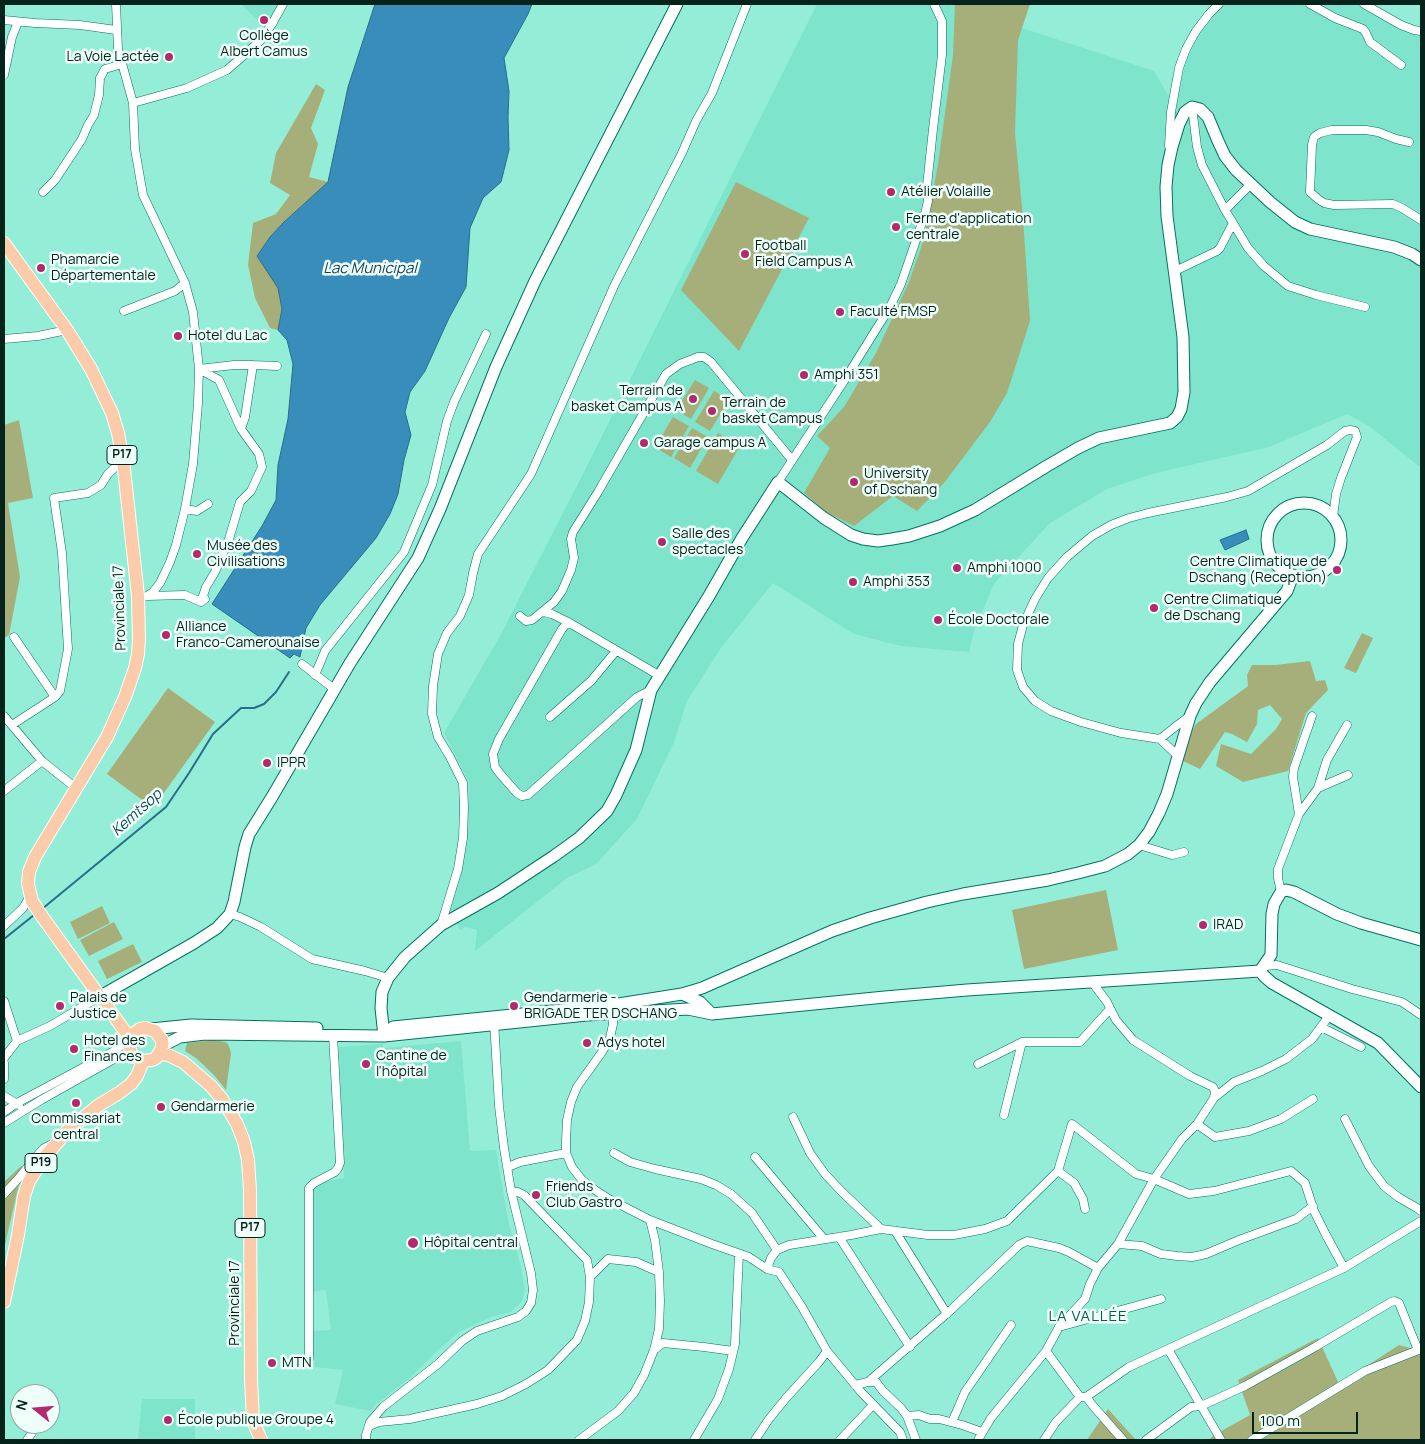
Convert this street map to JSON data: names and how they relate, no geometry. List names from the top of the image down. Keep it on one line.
{"streets":{"main road":["P17","Provinciale 17","P19"]},"crossings":[["Provinciale 17","P19"]],"districts":["LA VALLÉE"],"water":["Lac Municipal","Kemtsop"],"places":["Collège Albert Camus","La Voie Lactée","Atélier Volaille","Ferme d'application centrale","Football Field Campus A","Phamarcie Départementale","Faculté FMSP","Hotel du Lac","Amphi 351","Terrain de basket Campus A","Terrain de basket Campus","Garage campus A","University of Dschang","Salle des spectacles","Musée des Civilisations","Amphi 1000","Centre Climatique de Dschang (Reception)","Amphi 353","Centre Climatique de Dschang","École Doctorale","Alliance Franco-Camerounaise","IPPR","IRAD","Palais de Justice","Gendarmerie - BRIGADE TER DSCHANG","Adys hotel","Hotel des Finances","Cantine de l'hôpital","Commissariat central","Gendarmerie","Friends Club Gastro","Hôpital central","MTN","École publique Groupe 4"],"scale_bar":"100 m","north":"left"}
